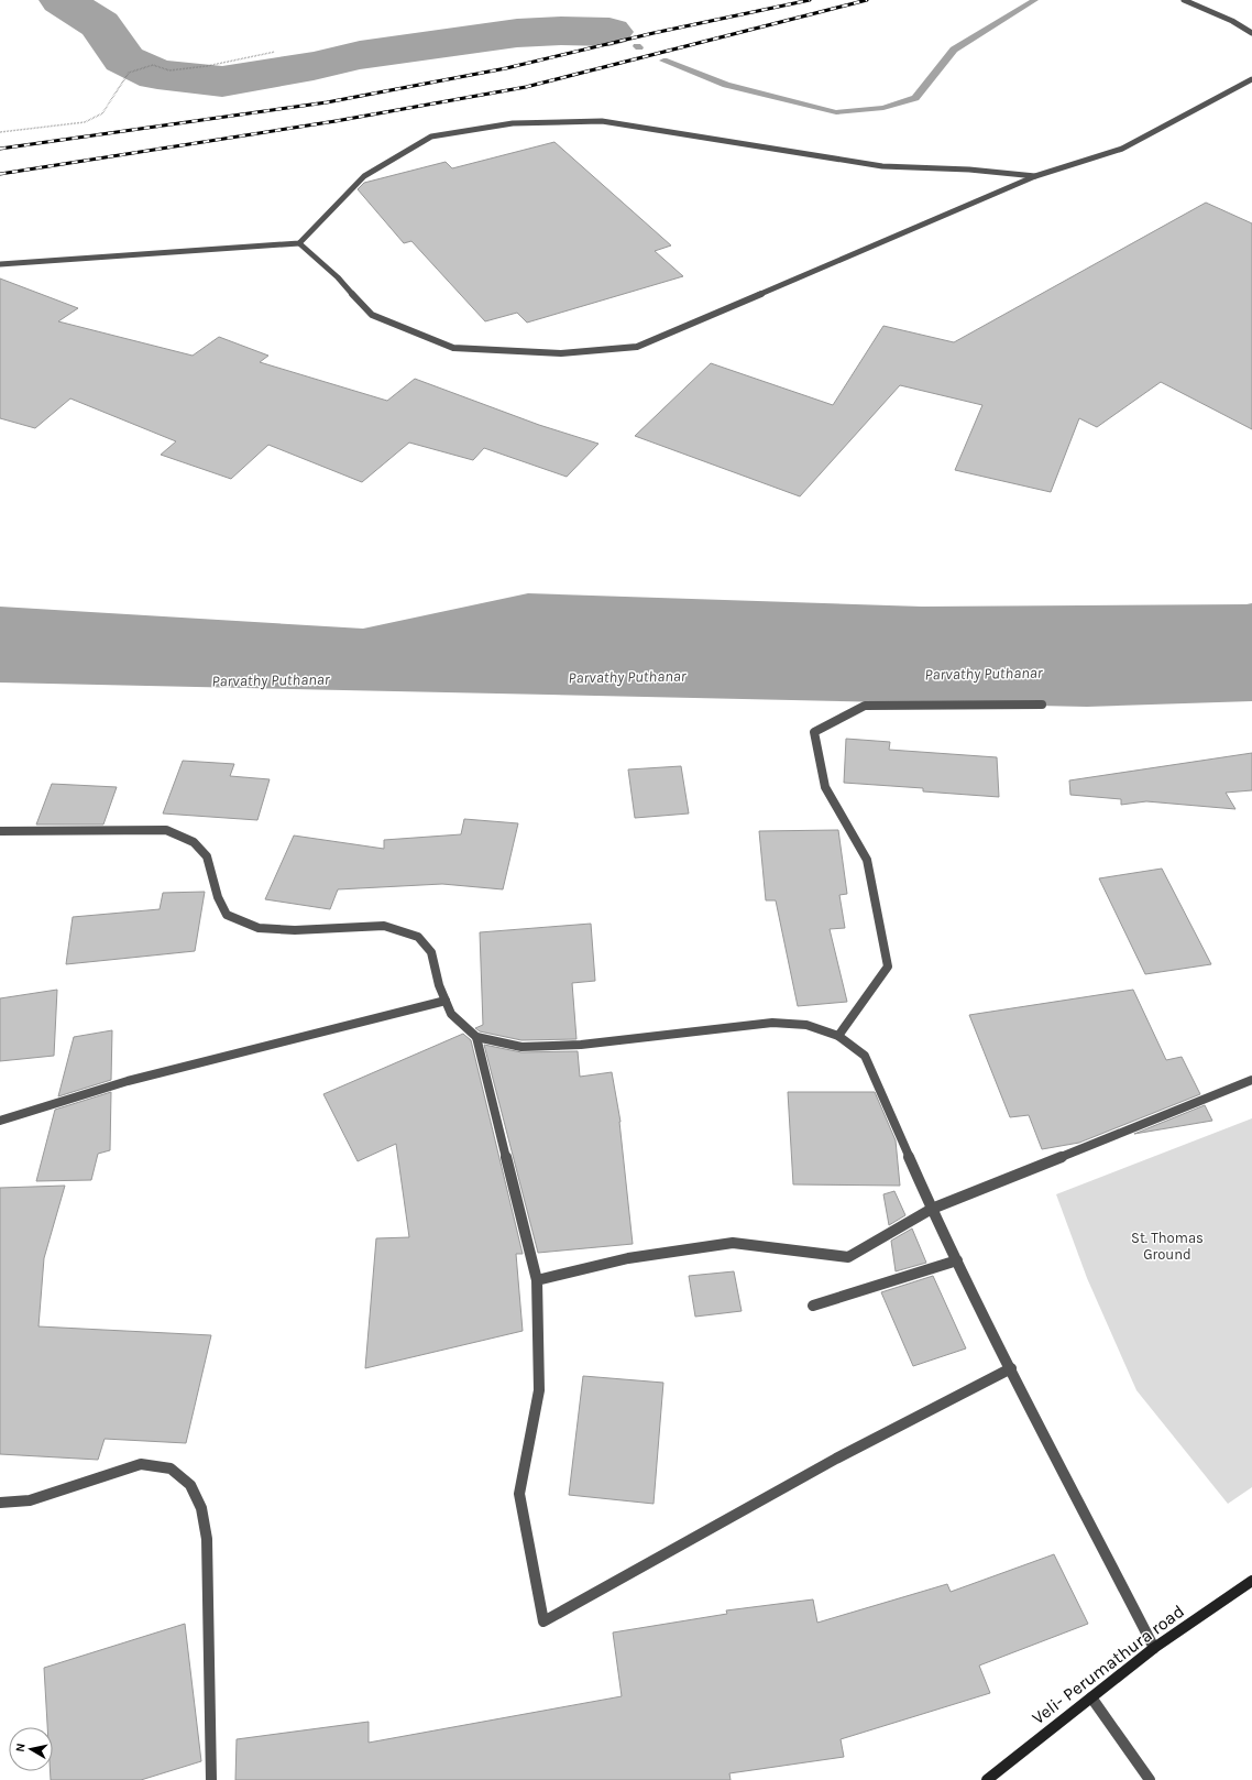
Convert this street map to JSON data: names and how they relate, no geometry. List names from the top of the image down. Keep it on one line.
{"streets":{"main road":["Veli- Perumathura road"]},"water":["Parvathy Puthanar"],"parks":["St. Thomas Ground"],"north":"left"}
